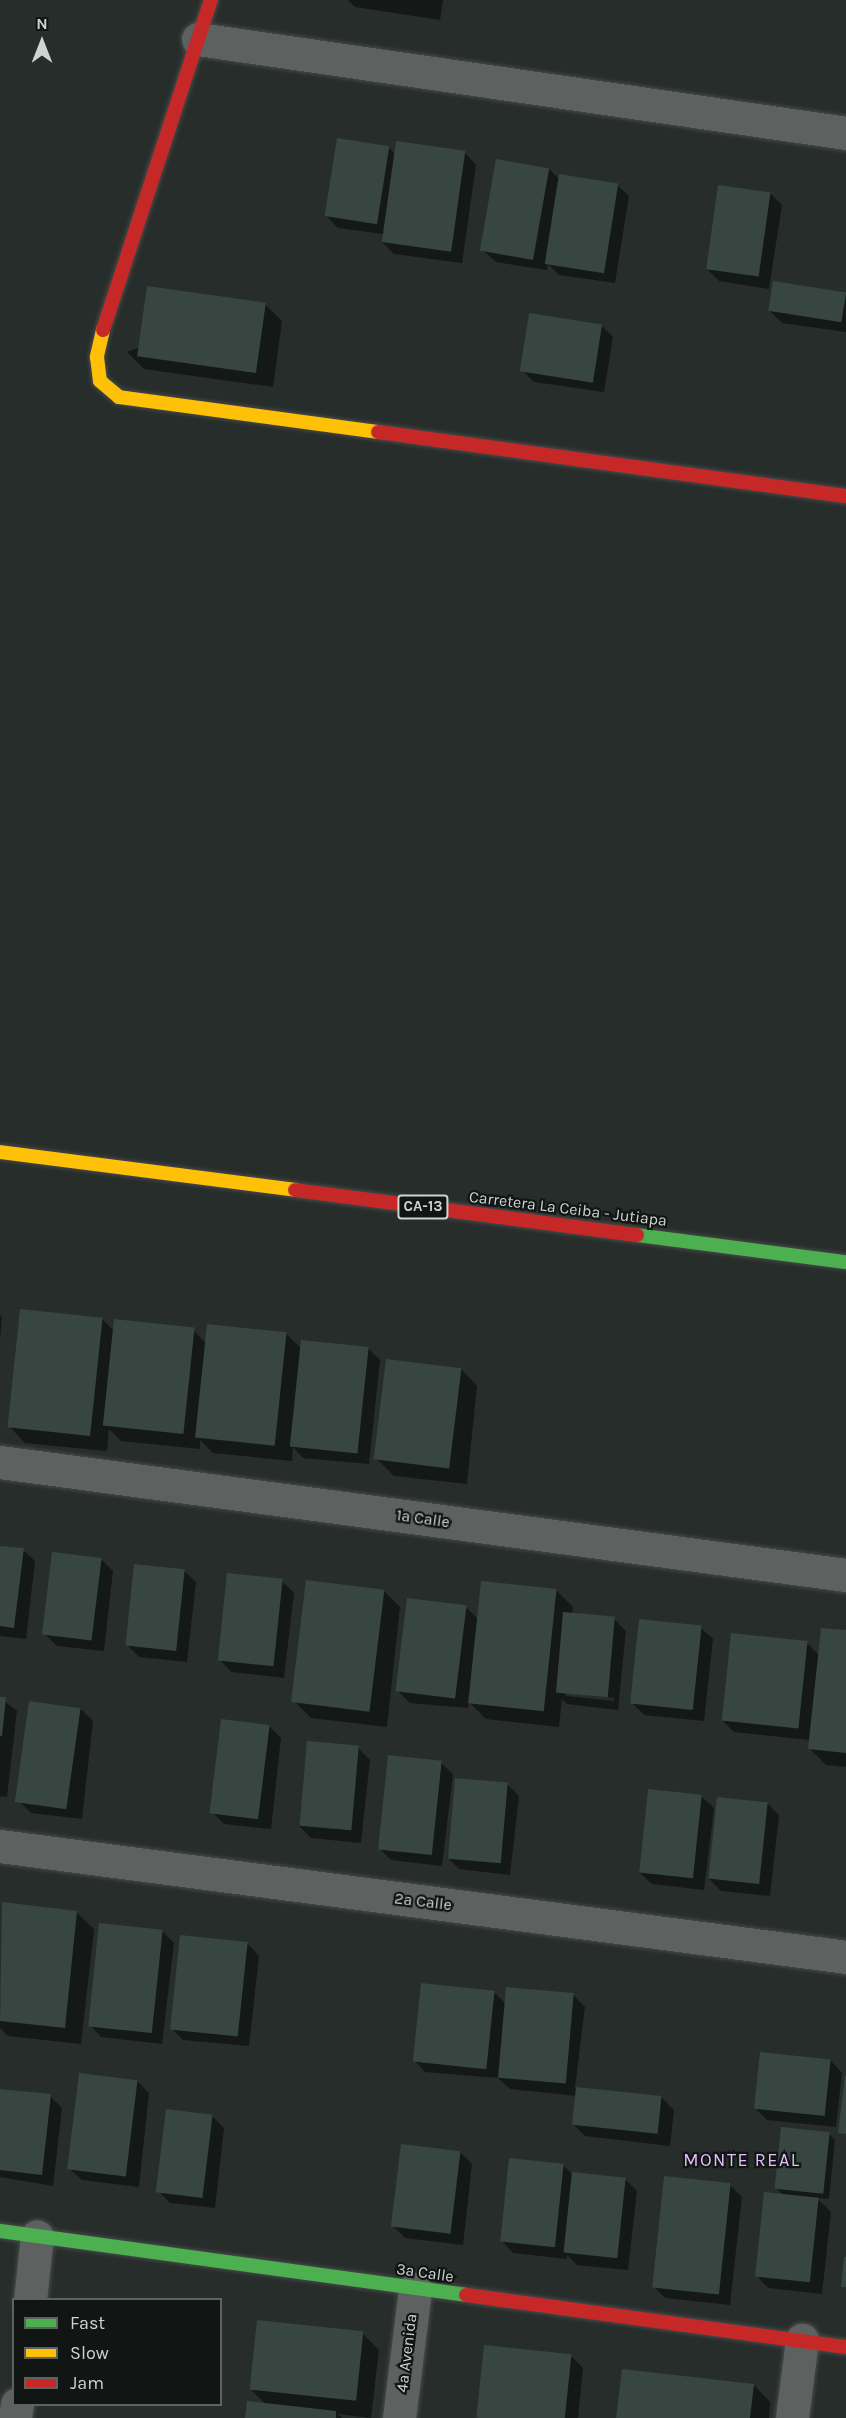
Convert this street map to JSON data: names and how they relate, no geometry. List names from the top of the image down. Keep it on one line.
{"streets":{"street":["CA-13","Carretera La Ceiba - Jutiapa","1a Calle","2a Calle","3a Calle","4a Avenida"]},"crossings":[["3a Calle","4a Avenida"]],"districts":["MONTE REAL"],"legend":["Fast","Slow","Jam"],"north":"top"}
